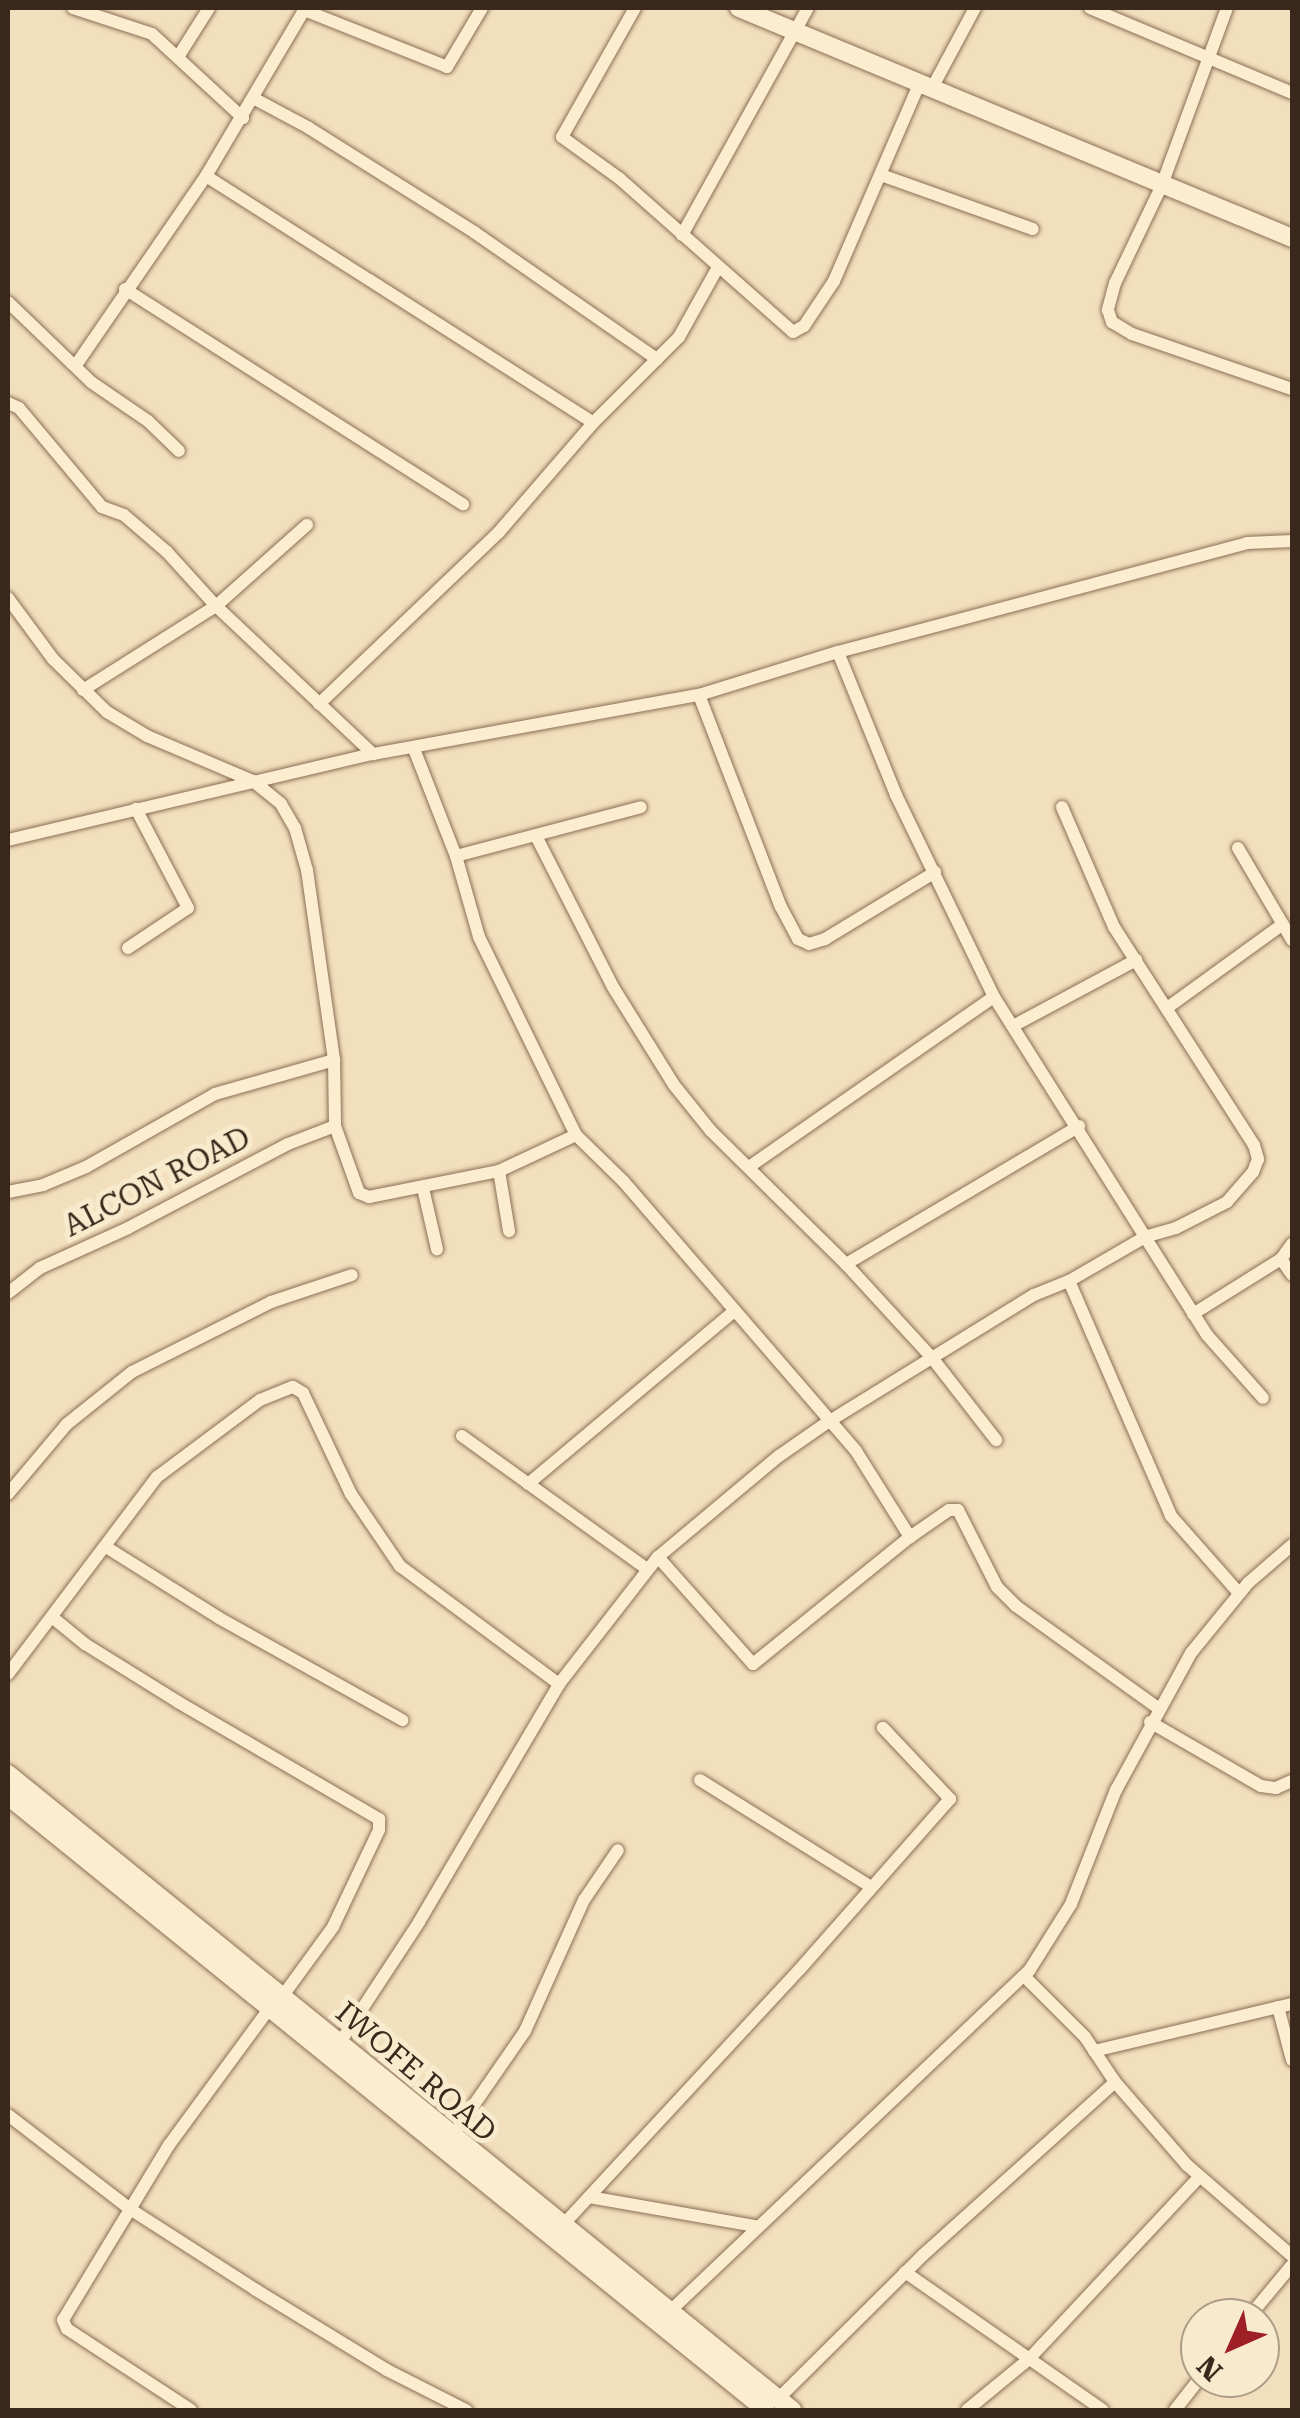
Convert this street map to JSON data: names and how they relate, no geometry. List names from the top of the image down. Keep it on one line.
{"streets":{"street":["ALCON ROAD","IWOFE ROAD"]},"north":"bottom left"}
